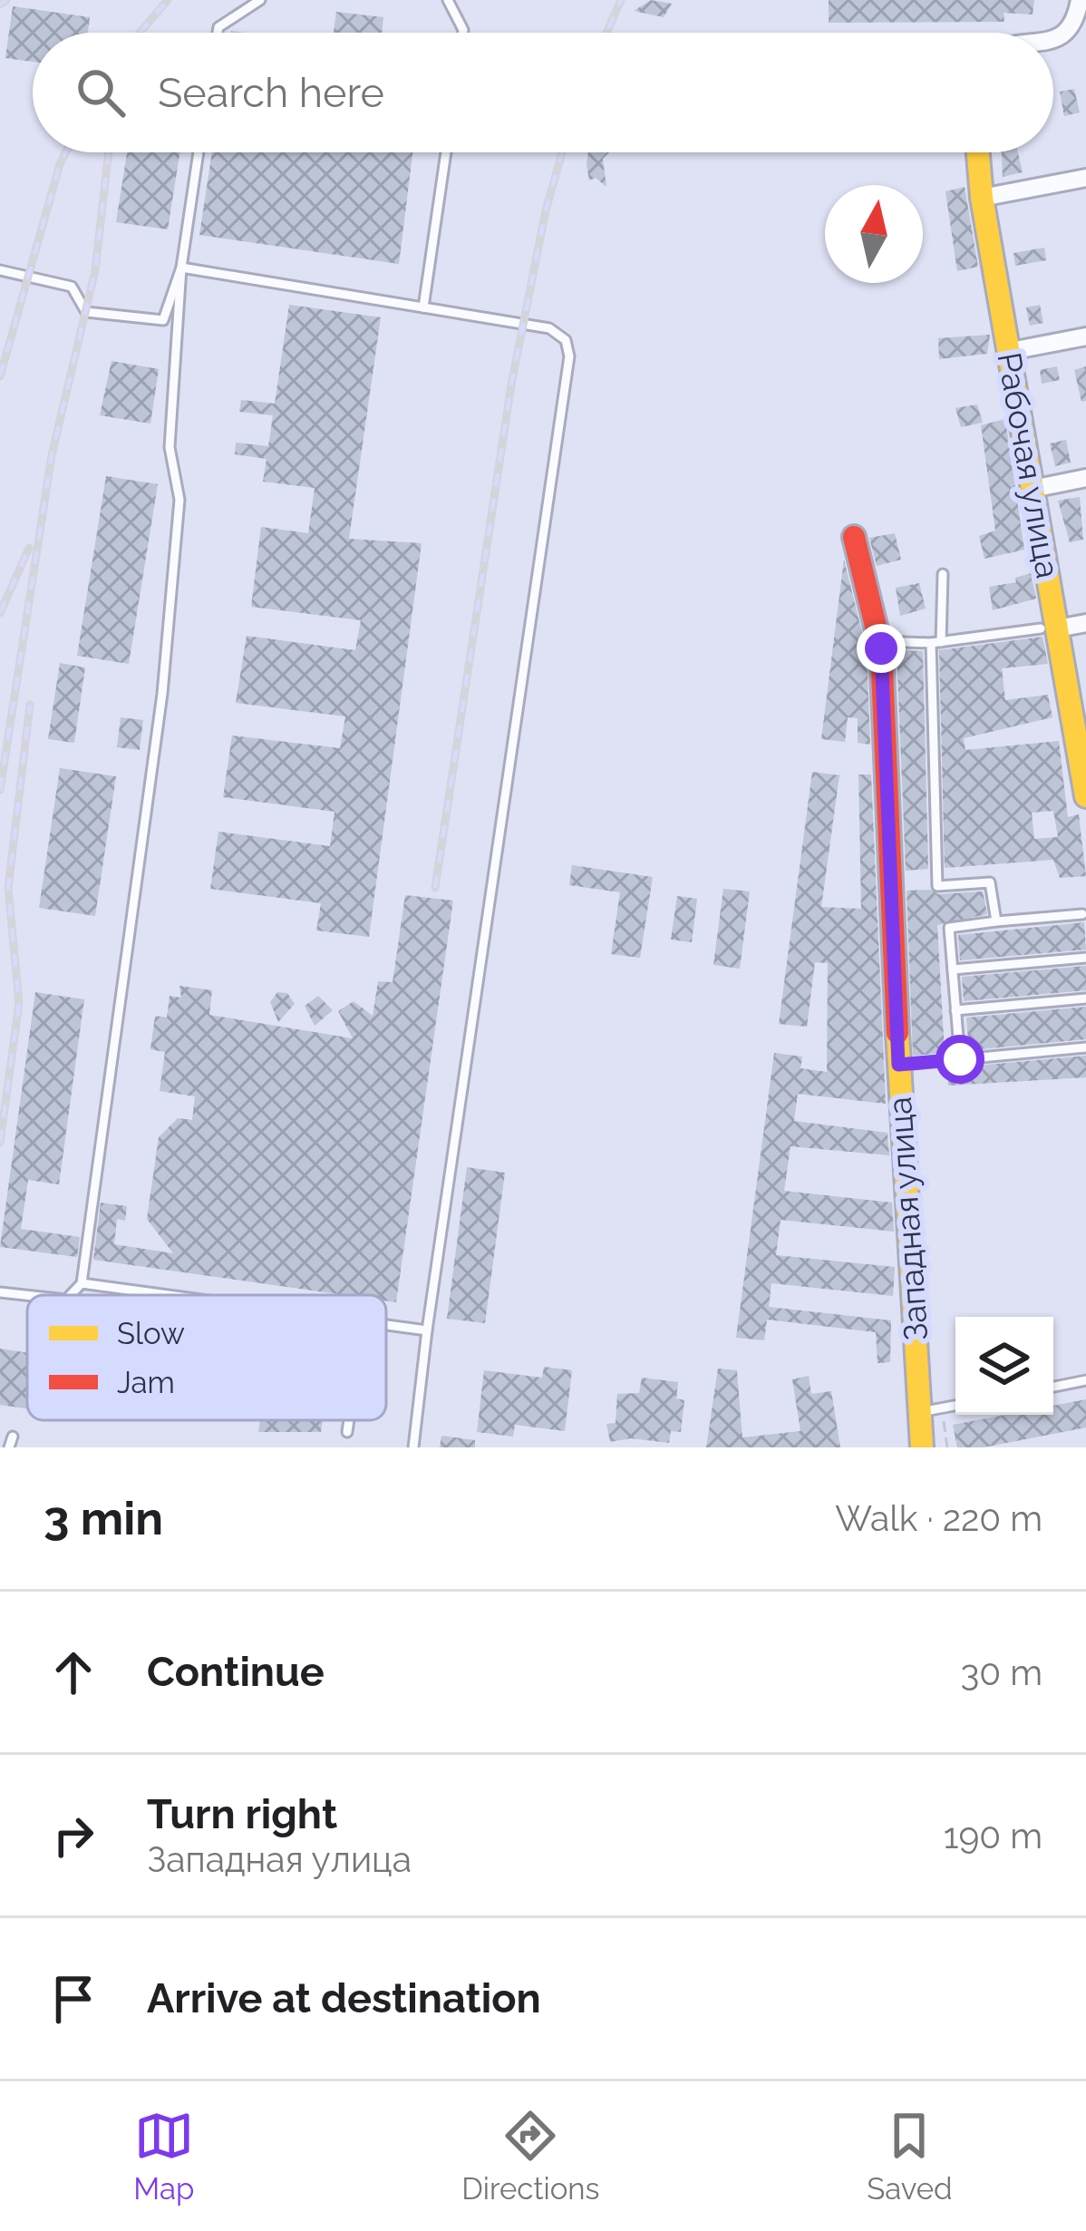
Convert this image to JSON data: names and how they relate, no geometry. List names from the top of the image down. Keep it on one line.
{"streets":{"street":["Рабочая улица","Западная улица"]},"legend":["Slow","Jam"],"north":"top","page":{"search":"Search here","heading":["3 min","Walk · 220 m"],"list":[["Continue","30 m"],["Turn right","Западная улица","190 m"],"Arrive at destination"],"nav":["Map","Directions","Saved"]}}
